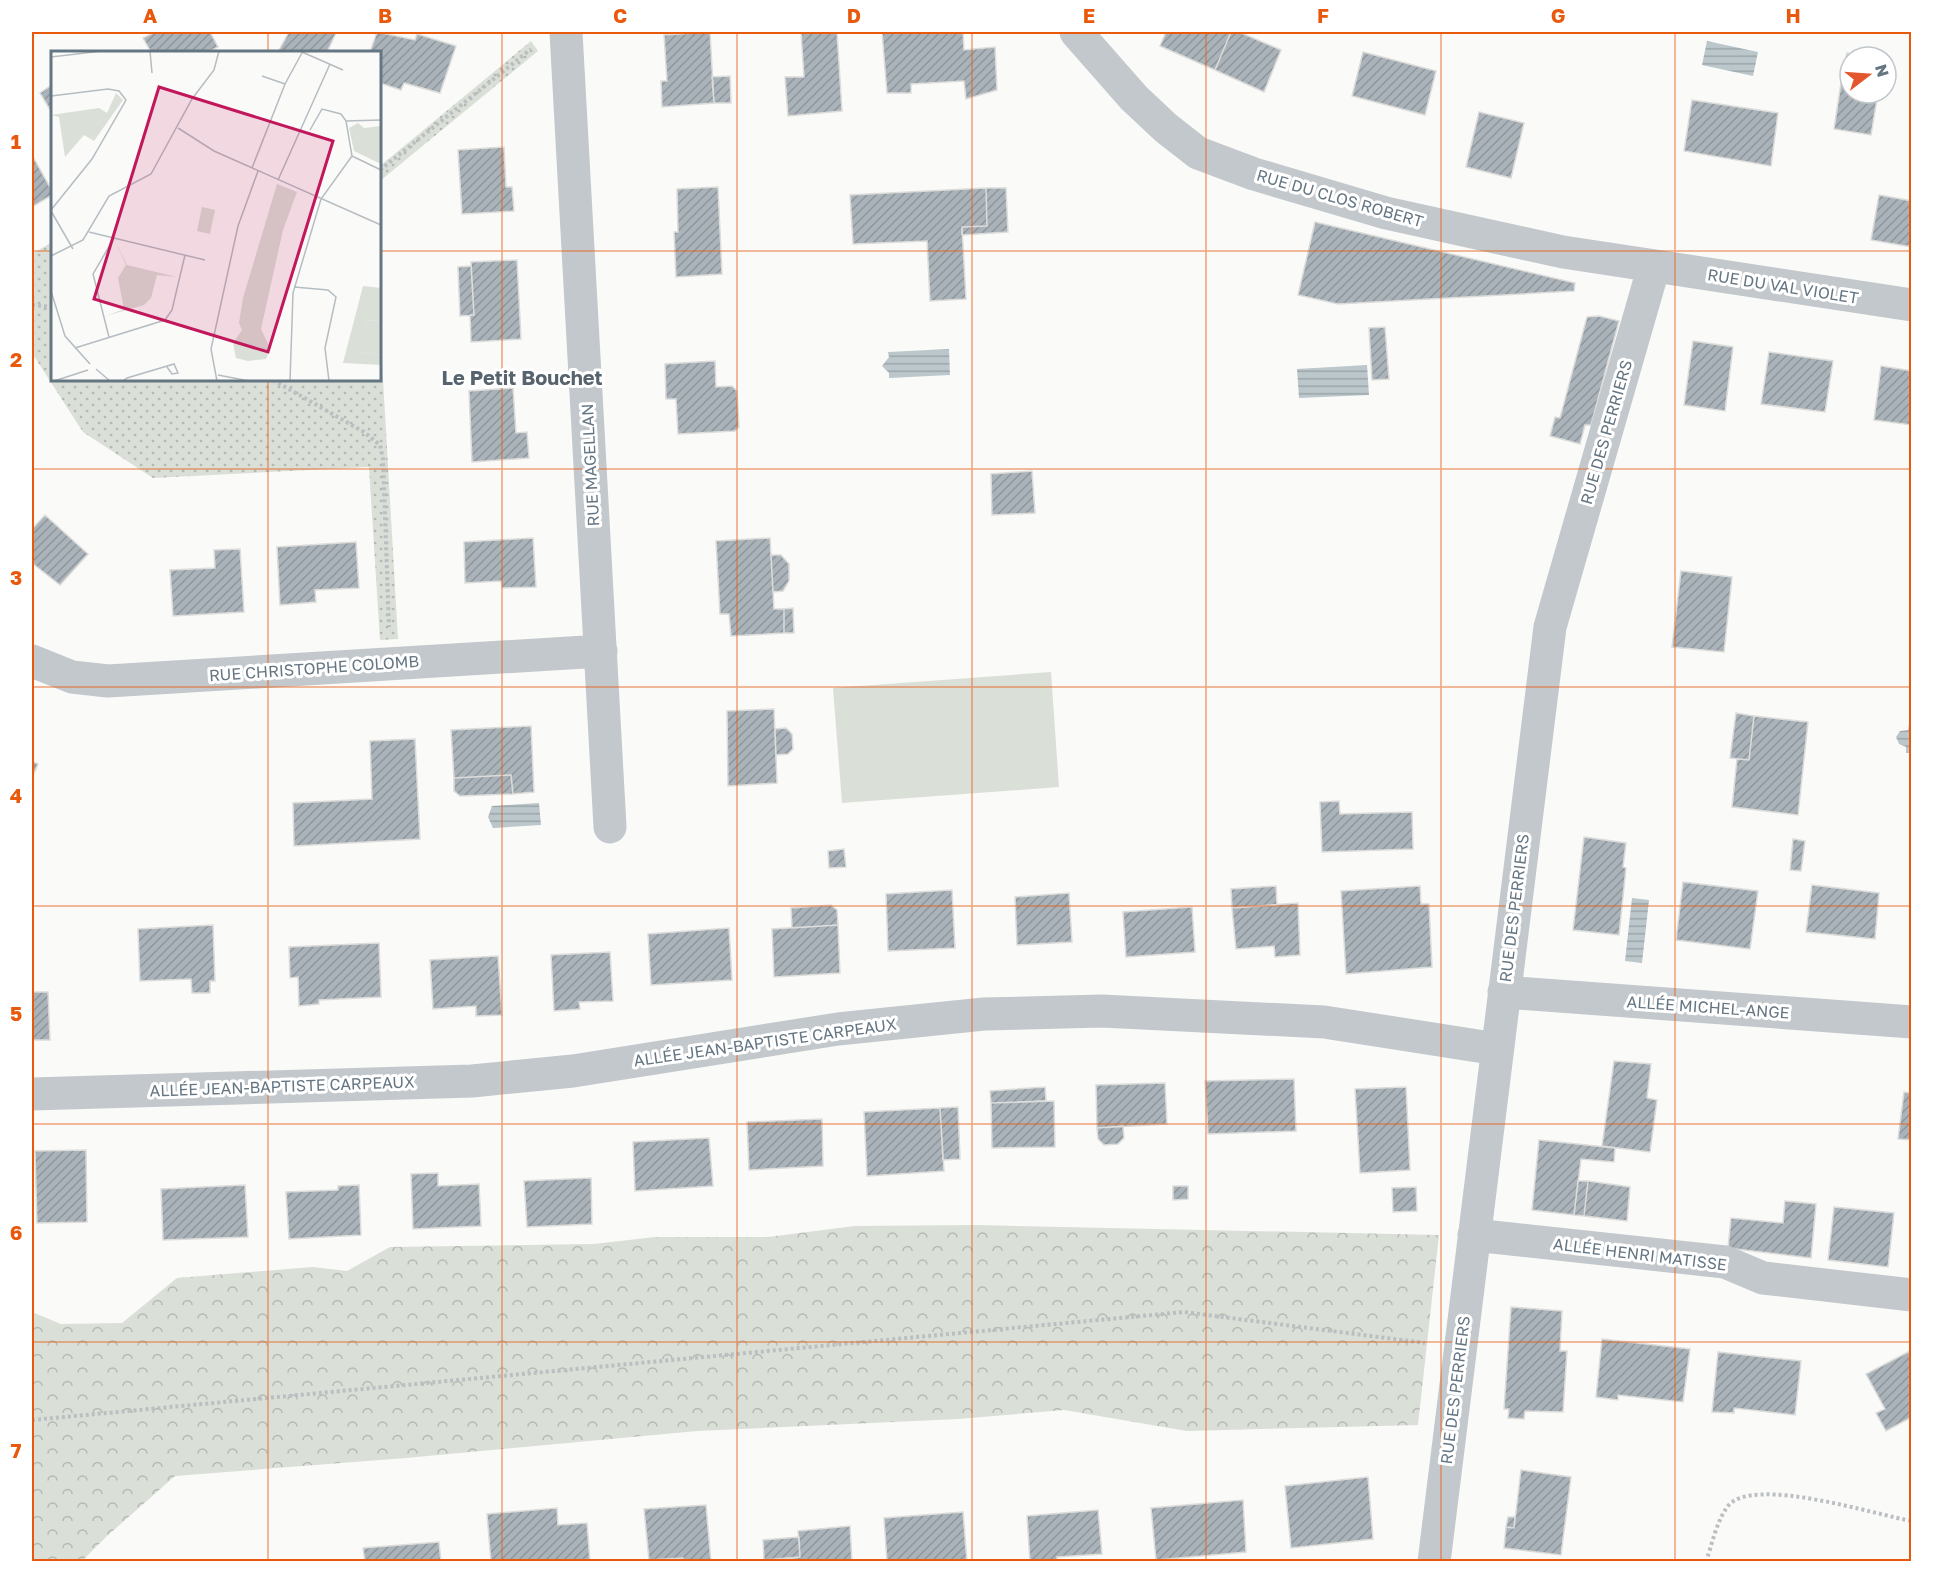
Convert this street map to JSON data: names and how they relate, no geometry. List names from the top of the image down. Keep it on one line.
{"streets":{"street":["RUE DU CLOS ROBERT","RUE DU VAL VIOLET","RUE DES PERRIERS","RUE MAGELLAN","RUE CHRISTOPHE COLOMB","ALLÉE MICHEL-ANGE","ALLÉE JEAN-BAPTISTE CARPEAUX","ALLÉE HENRI MATISSE"]},"crossings":[["RUE DU CLOS ROBERT","RUE DU VAL VIOLET"],["RUE DU CLOS ROBERT","RUE DES PERRIERS"],["RUE DU VAL VIOLET","RUE DES PERRIERS"],["RUE DES PERRIERS","ALLÉE MICHEL-ANGE"],["RUE DES PERRIERS","ALLÉE JEAN-BAPTISTE CARPEAUX"],["RUE DES PERRIERS","ALLÉE HENRI MATISSE"],["RUE MAGELLAN","RUE CHRISTOPHE COLOMB"]],"districts":["Le Petit Bouchet"],"north":"right","grid":{"columns":["A","B","C","D","E","F","G","H"],"rows":["1","2","3","4","5","6","7"]}}
